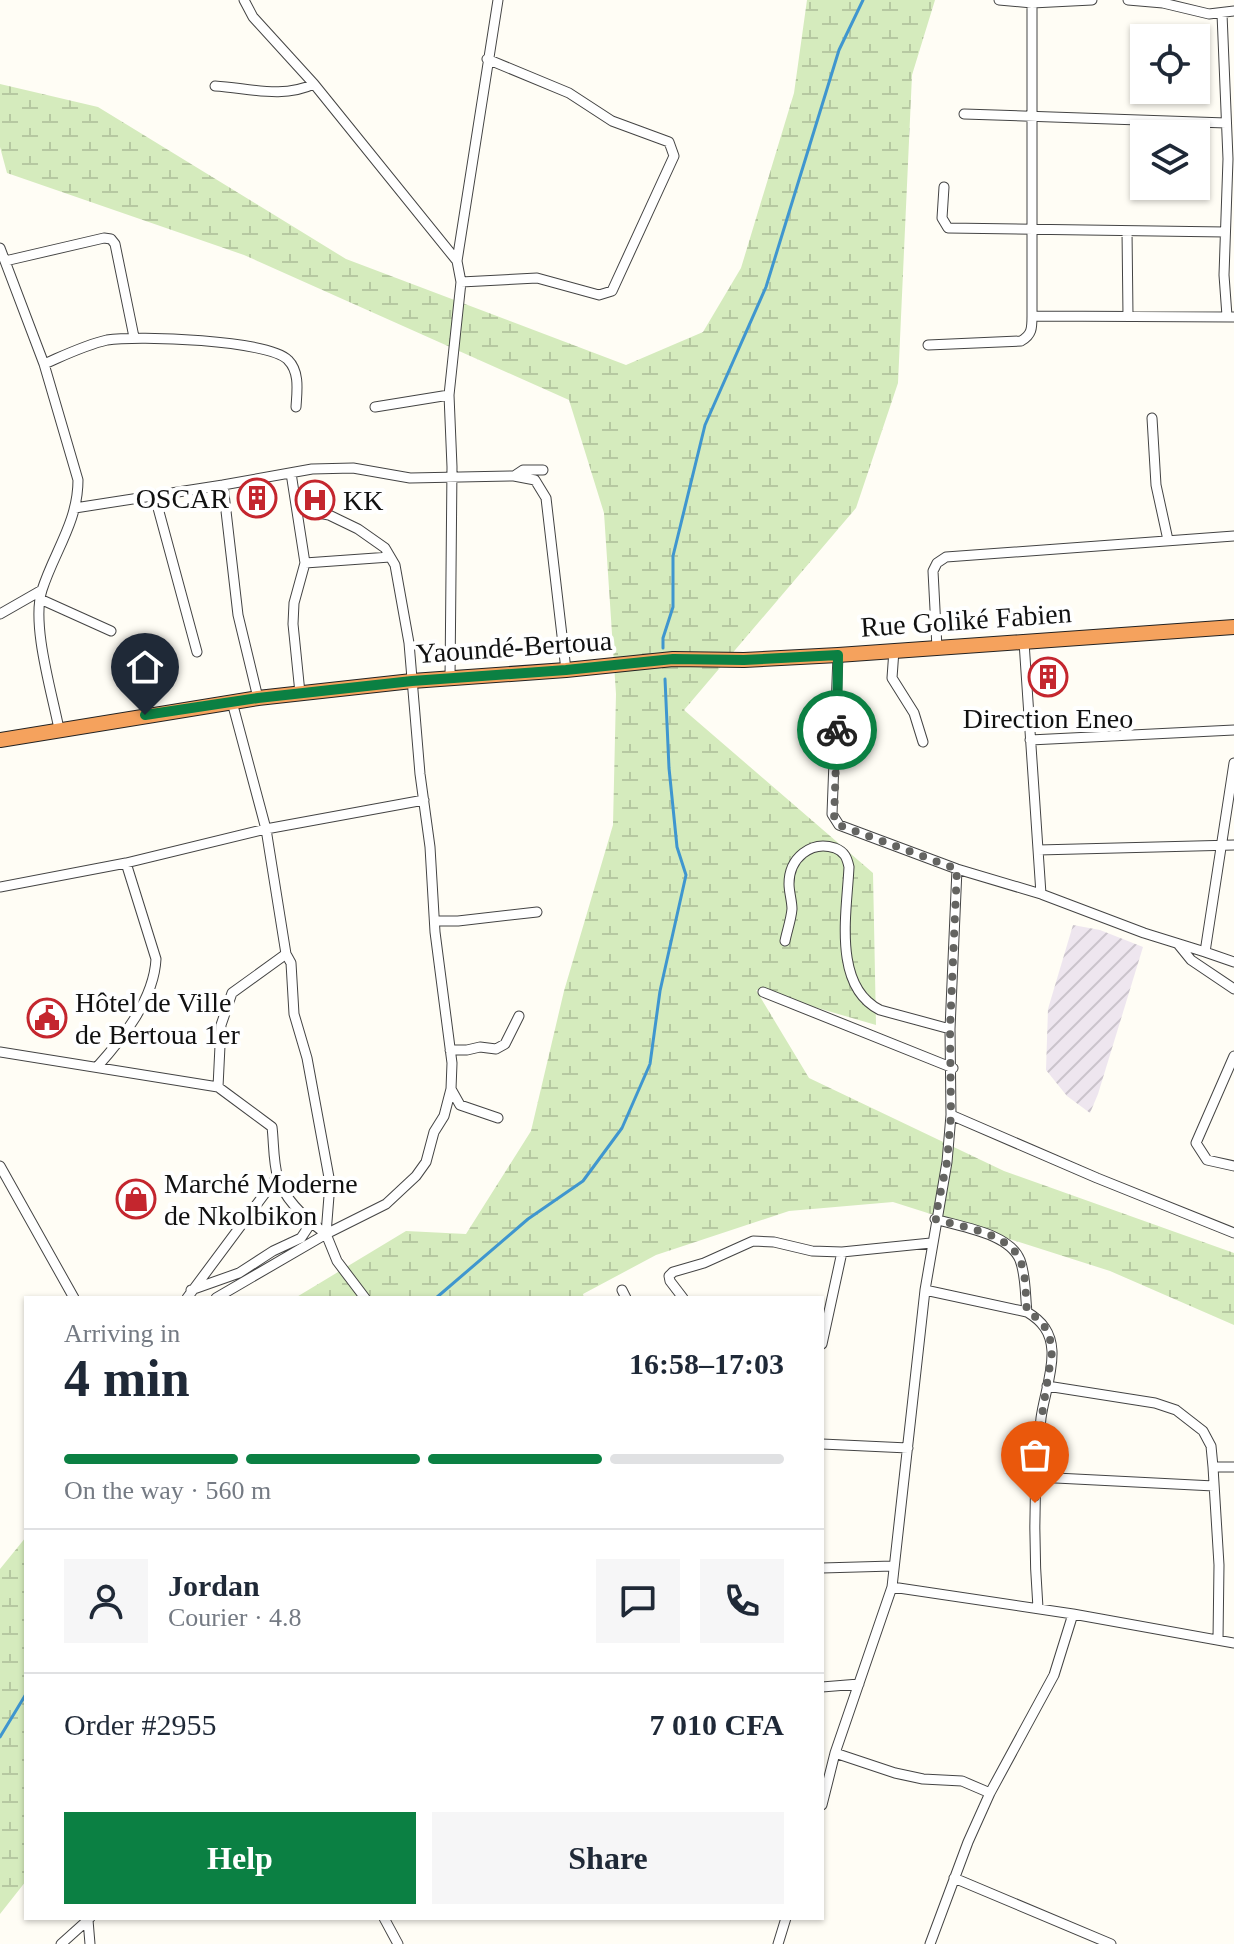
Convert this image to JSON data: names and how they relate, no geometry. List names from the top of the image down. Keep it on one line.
{"streets":{"highway":["Rue Goliké Fabien","Yaoundé-Bertoua"]},"crossings":[["Rue Goliké Fabien","Yaoundé-Bertoua"]],"places":{"building":["OSCAR","Direction Eneo"],"hospital":["KK"],"public building":["Hôtel de Ville de Bertoua 1er"],"shop":["Marché Moderne de Nkolbikon"]},"page":{"heading":["4 min","Arriving in","16:58–17:03"],"panel":["Jordan","Courier · 4.8","Order #2955","7 010 CFA"],"bar":"On the way · 560 m","buttons":["Help","Share"]}}
